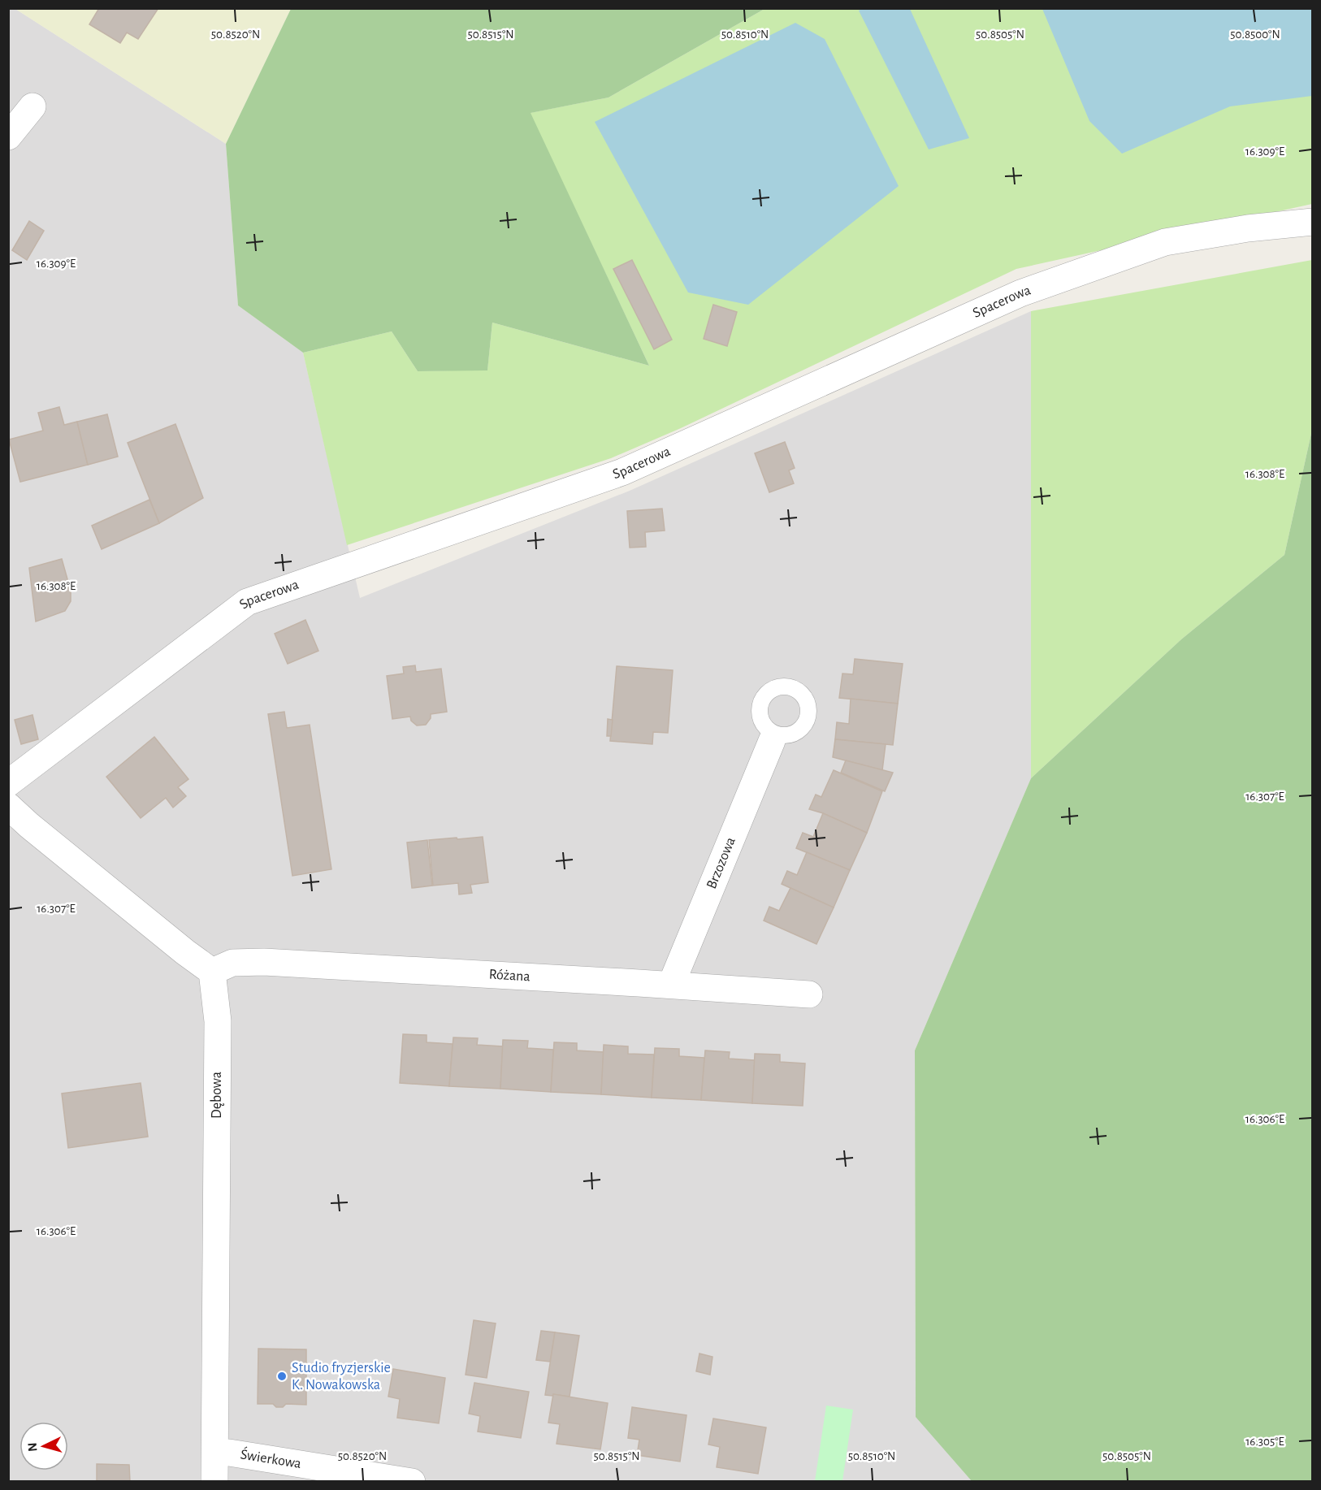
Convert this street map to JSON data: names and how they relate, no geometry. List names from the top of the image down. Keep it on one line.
{"streets":{"street":["Spacerowa","Brzozowa","Różana","Dębowa","Świerkowa"]},"crossings":[["Brzozowa","Różana"],["Różana","Dębowa"],["Dębowa","Świerkowa"]],"places":["Studio fryzjerskie K. Nowakowska"],"north":"left","coordinates":["50.8520°N","50.8515°N","50.8510°N","50.8505°N","50.8500°N","16.309°E","16.308°E","16.307°E","16.306°E","16.305°E"]}
